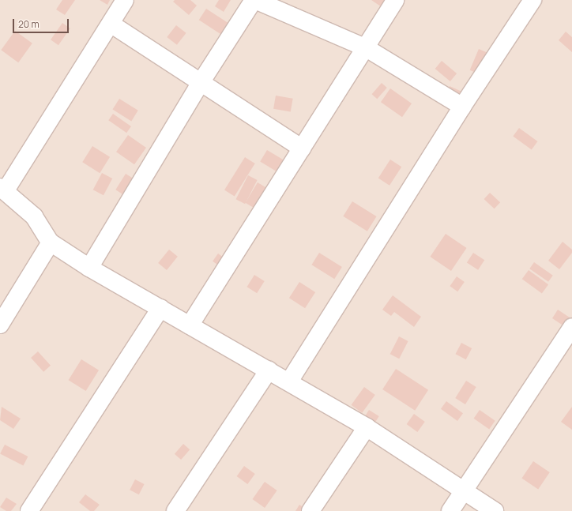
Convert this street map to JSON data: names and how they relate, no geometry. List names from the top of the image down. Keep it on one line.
{"scale_bar":"20 m"}
